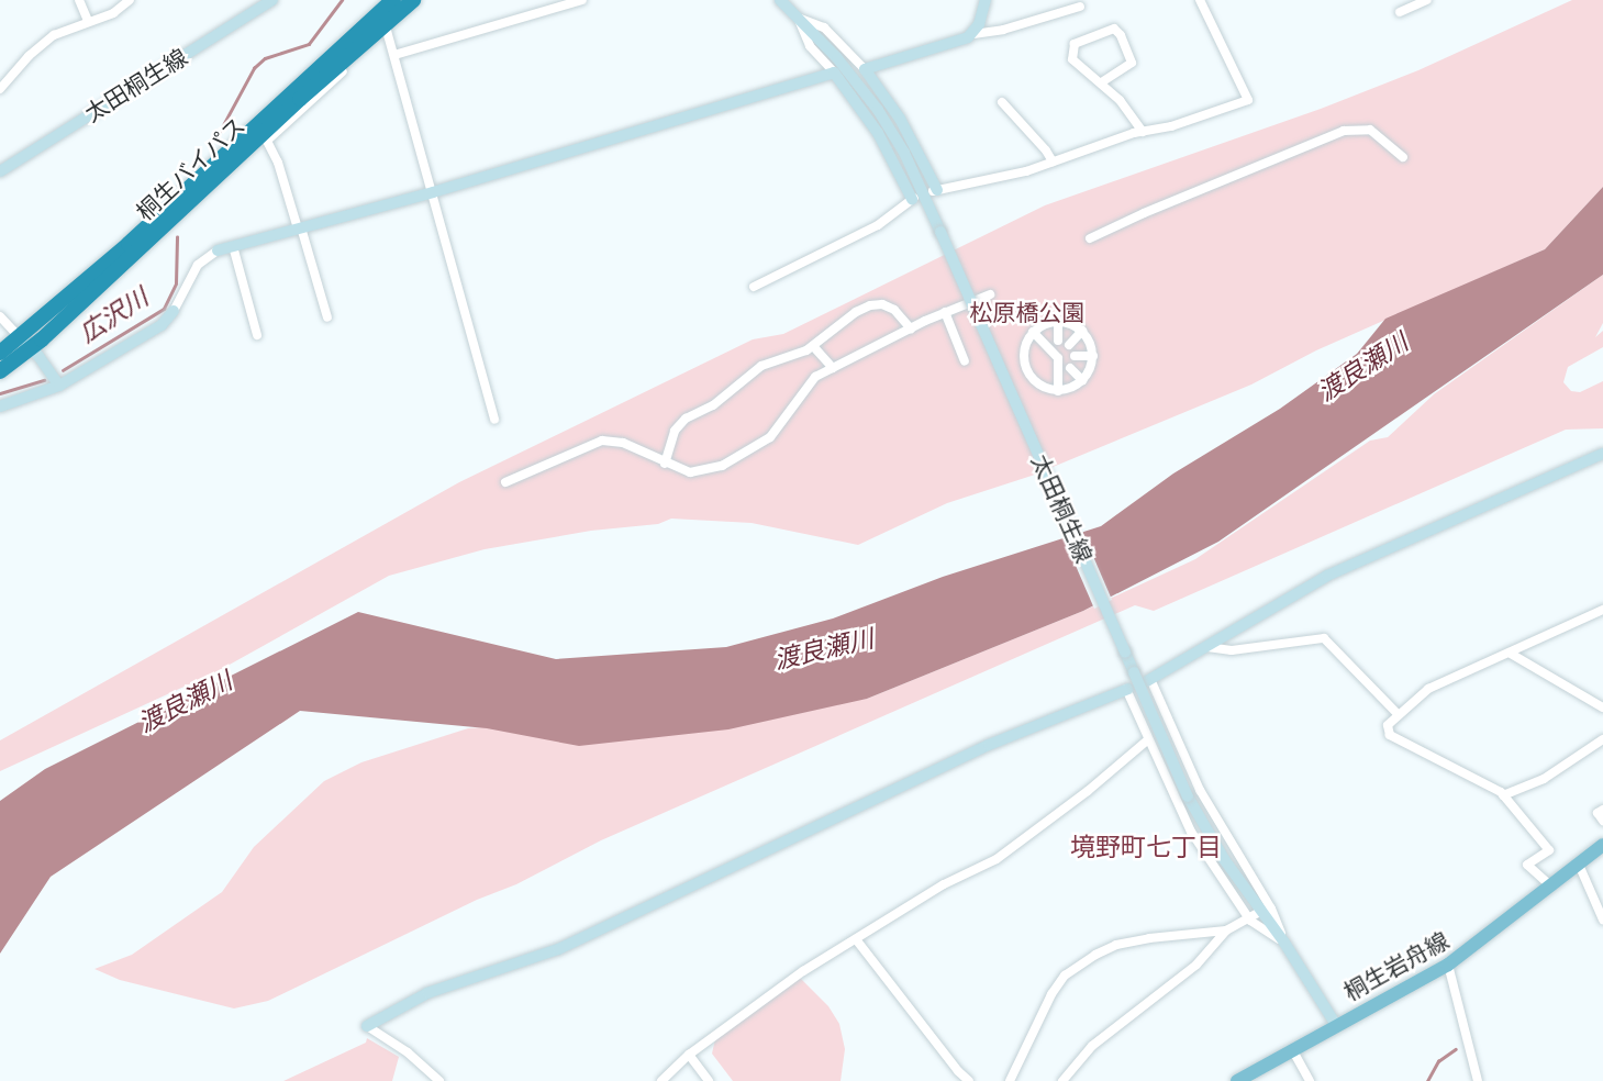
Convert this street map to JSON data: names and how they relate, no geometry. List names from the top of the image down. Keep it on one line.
{"streets":{"highway":["桐生バイパス"],"main road":["桐生岩舟線"],"street":["太田桐生線"]},"crossings":[["太田桐生線","桐生岩舟線"]],"districts":["境野町七丁目"],"water":["広沢川","渡良瀬川"],"parks":["松原橋公園"]}
